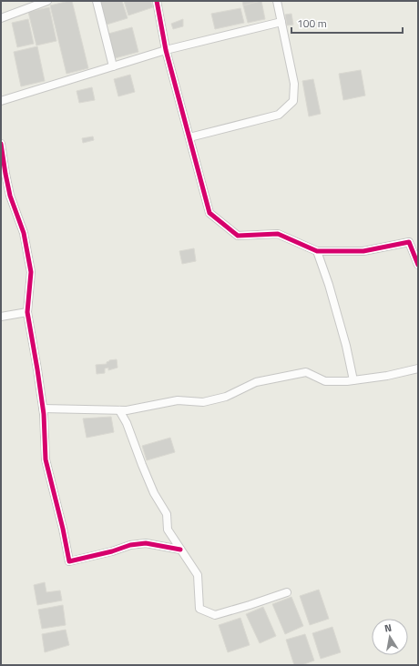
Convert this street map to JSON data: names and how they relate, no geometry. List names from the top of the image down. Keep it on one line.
{"scale_bar":"100 m","north":"top"}
